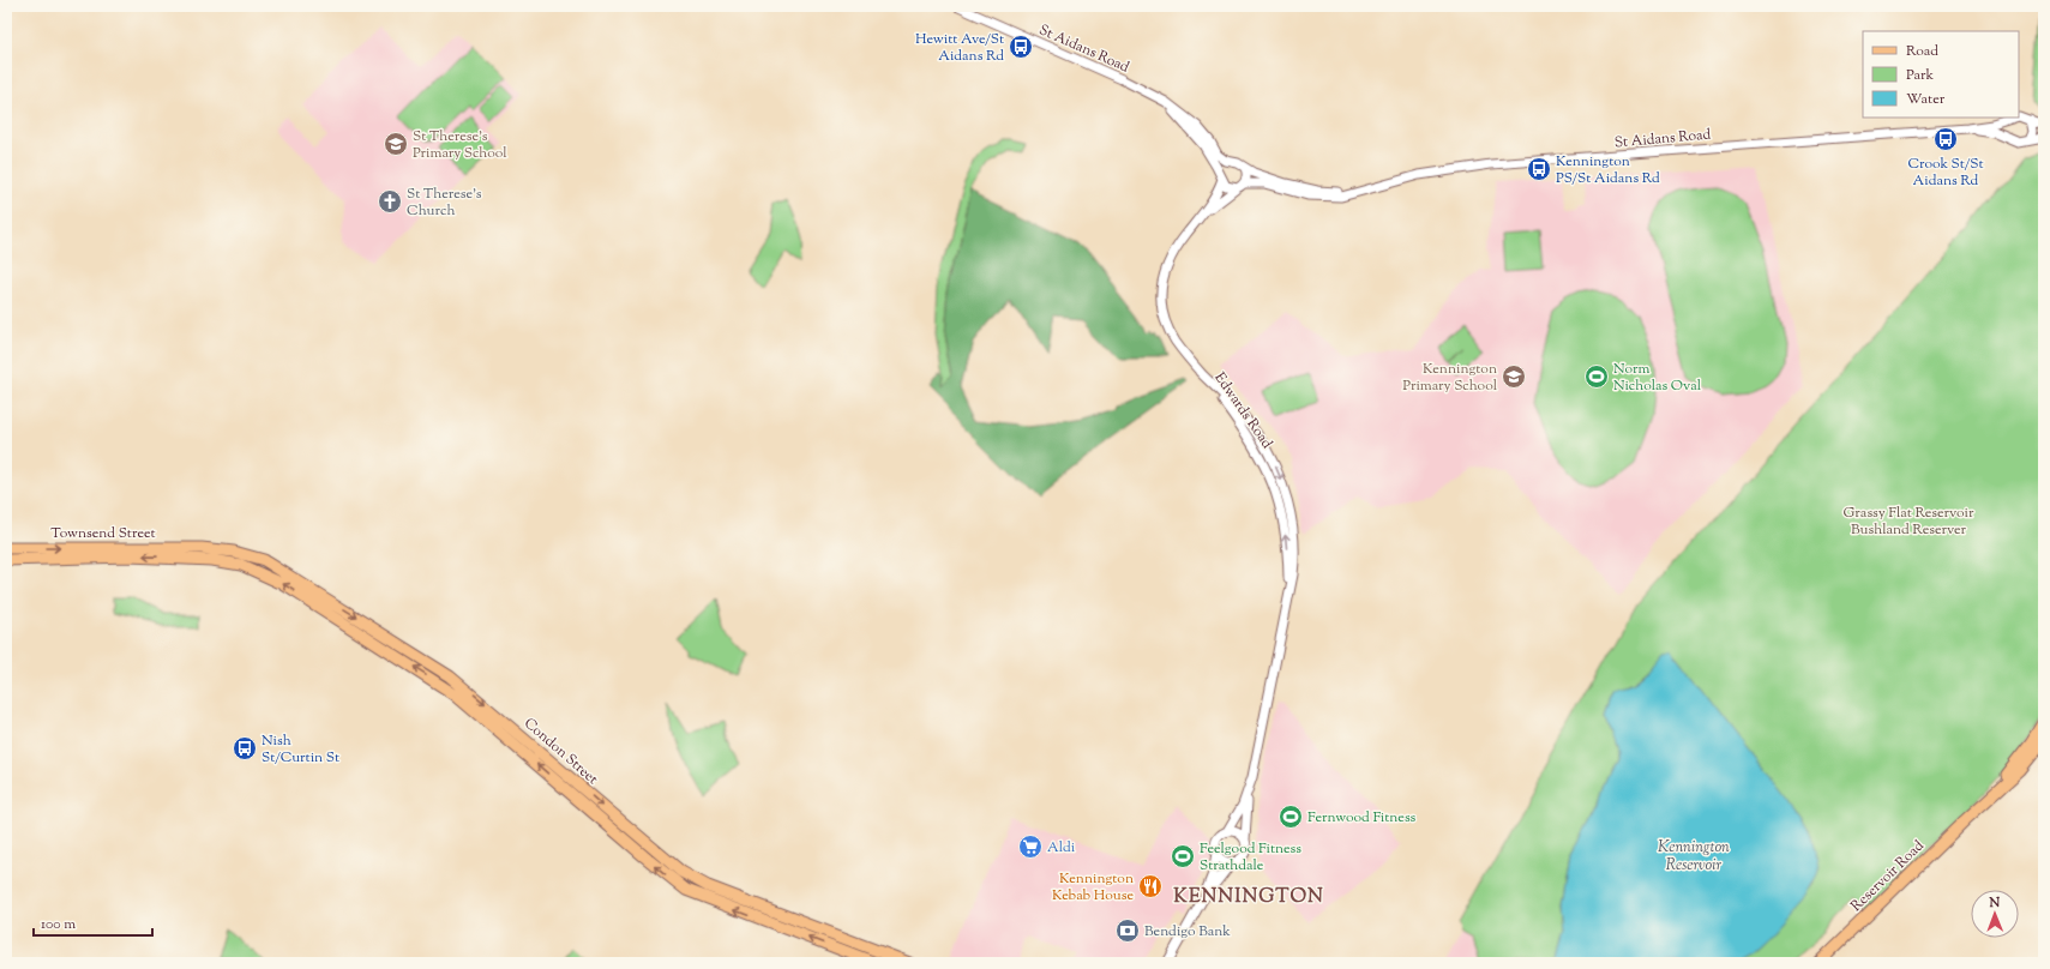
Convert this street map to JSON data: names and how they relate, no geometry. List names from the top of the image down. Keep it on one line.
{"streets":{"main road":["Townsend Street","Condon Street","Reservoir Road"],"street":["St Aidans Road","Edwards Road"]},"crossings":[["St Aidans Road","Edwards Road"],["Townsend Street","Condon Street"]],"districts":["KENNINGTON"],"water":["Kennington Reservoir"],"parks":["Grassy Flat Reservoir Bushland Reserver"],"places":{"bus stop":["Hewitt Ave/St Aidans Rd","Crook St/St Aidans Rd","Kennington PS/St Aidans Rd","Nish St/Curtin St"],"school or university":["St Therese's Primary School","Kennington Primary School"],"church":["St Therese's Church"],"sports":["Norm Nicholas Oval","Fernwood Fitness","Feelgood Fitness Strathdale"],"supermarket":["Aldi"],"restaurant":["Kennington Kebab House"],"bank":["Bendigo Bank"]},"legend":["Road","Park","Water"],"scale_bar":"100 m","north":"top"}
